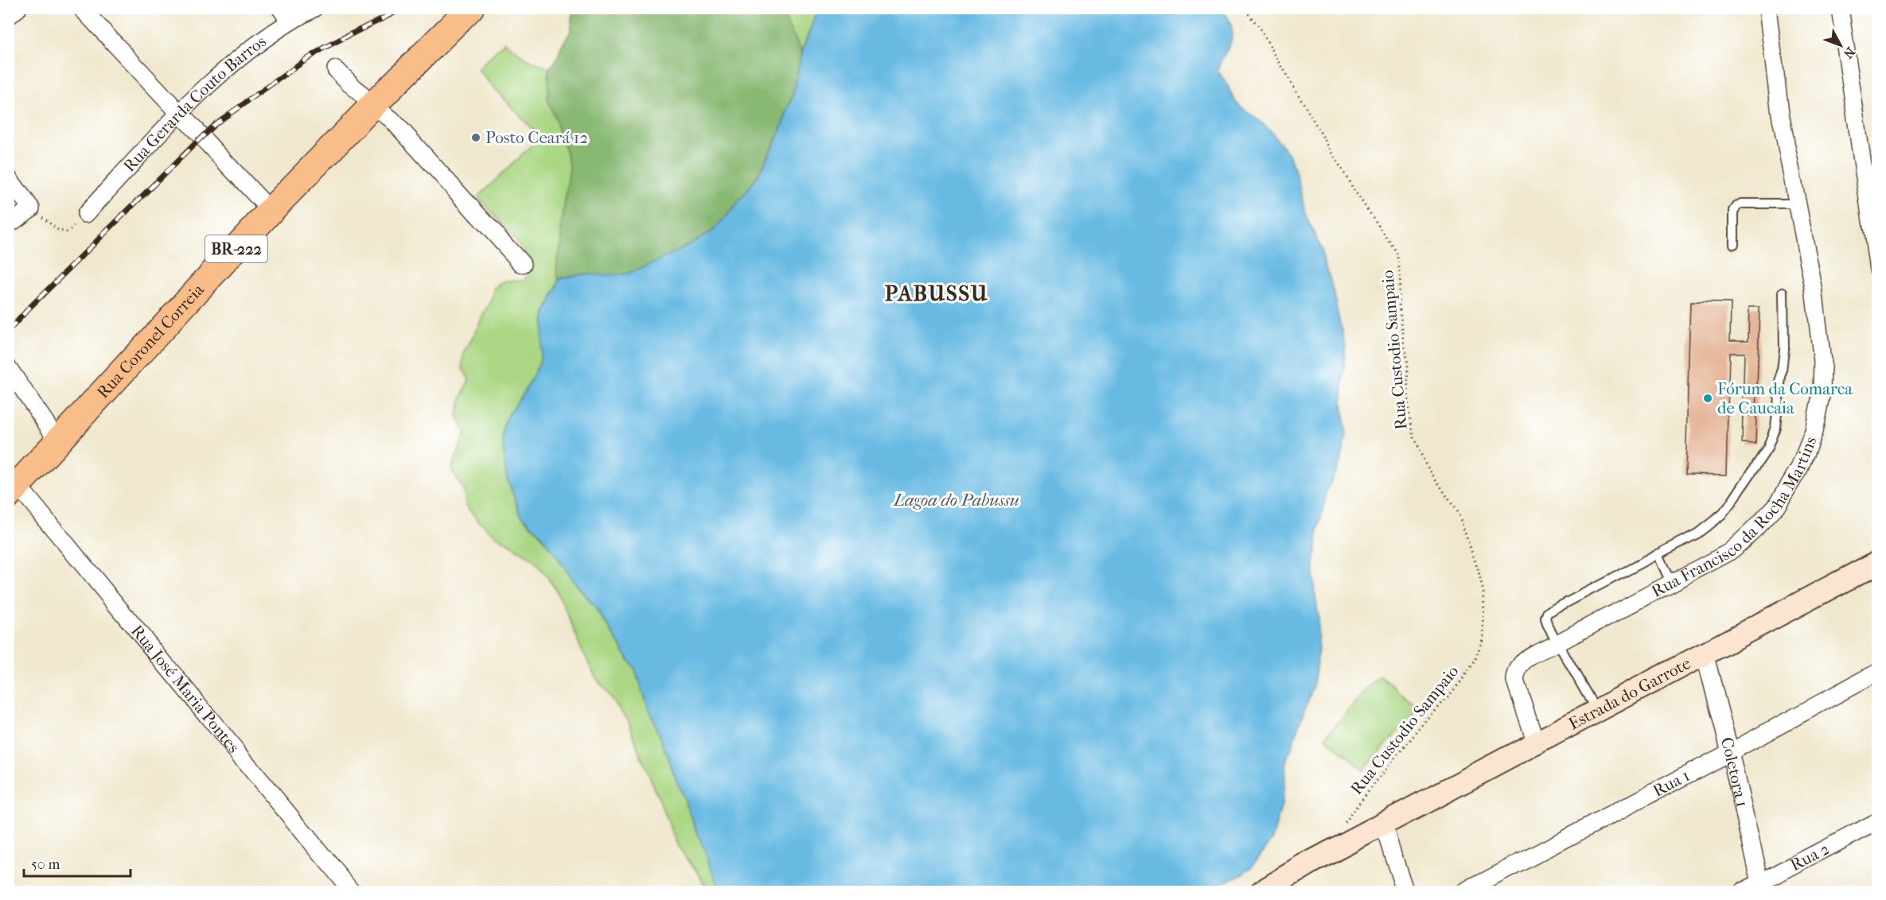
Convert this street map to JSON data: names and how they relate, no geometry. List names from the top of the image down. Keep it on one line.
{"streets":{"main road":["BR-222","Rua Coronel Correia","Estrada do Garrote"],"street":["Rua Gerarda Couto Barros","Rua Francisco da Rocha Martins","Rua José Maria Pontes","Coletora 1","Rua 1","Rua 2"],"path":["Rua Custodio Sampaio"]},"crossings":[["Rua Coronel Correia","Rua José Maria Pontes"],["Rua Francisco da Rocha Martins","Estrada do Garrote"],["Estrada do Garrote","Coletora 1"],["Coletora 1","Rua 1"],["Coletora 1","Rua 2"]],"districts":["PABUSSU"],"water":["Lagoa do Pabussu"],"places":["Posto Ceará 12","Fórum da Comarca de Caucaia"],"scale_bar":"50 m","north":"bottom right"}
